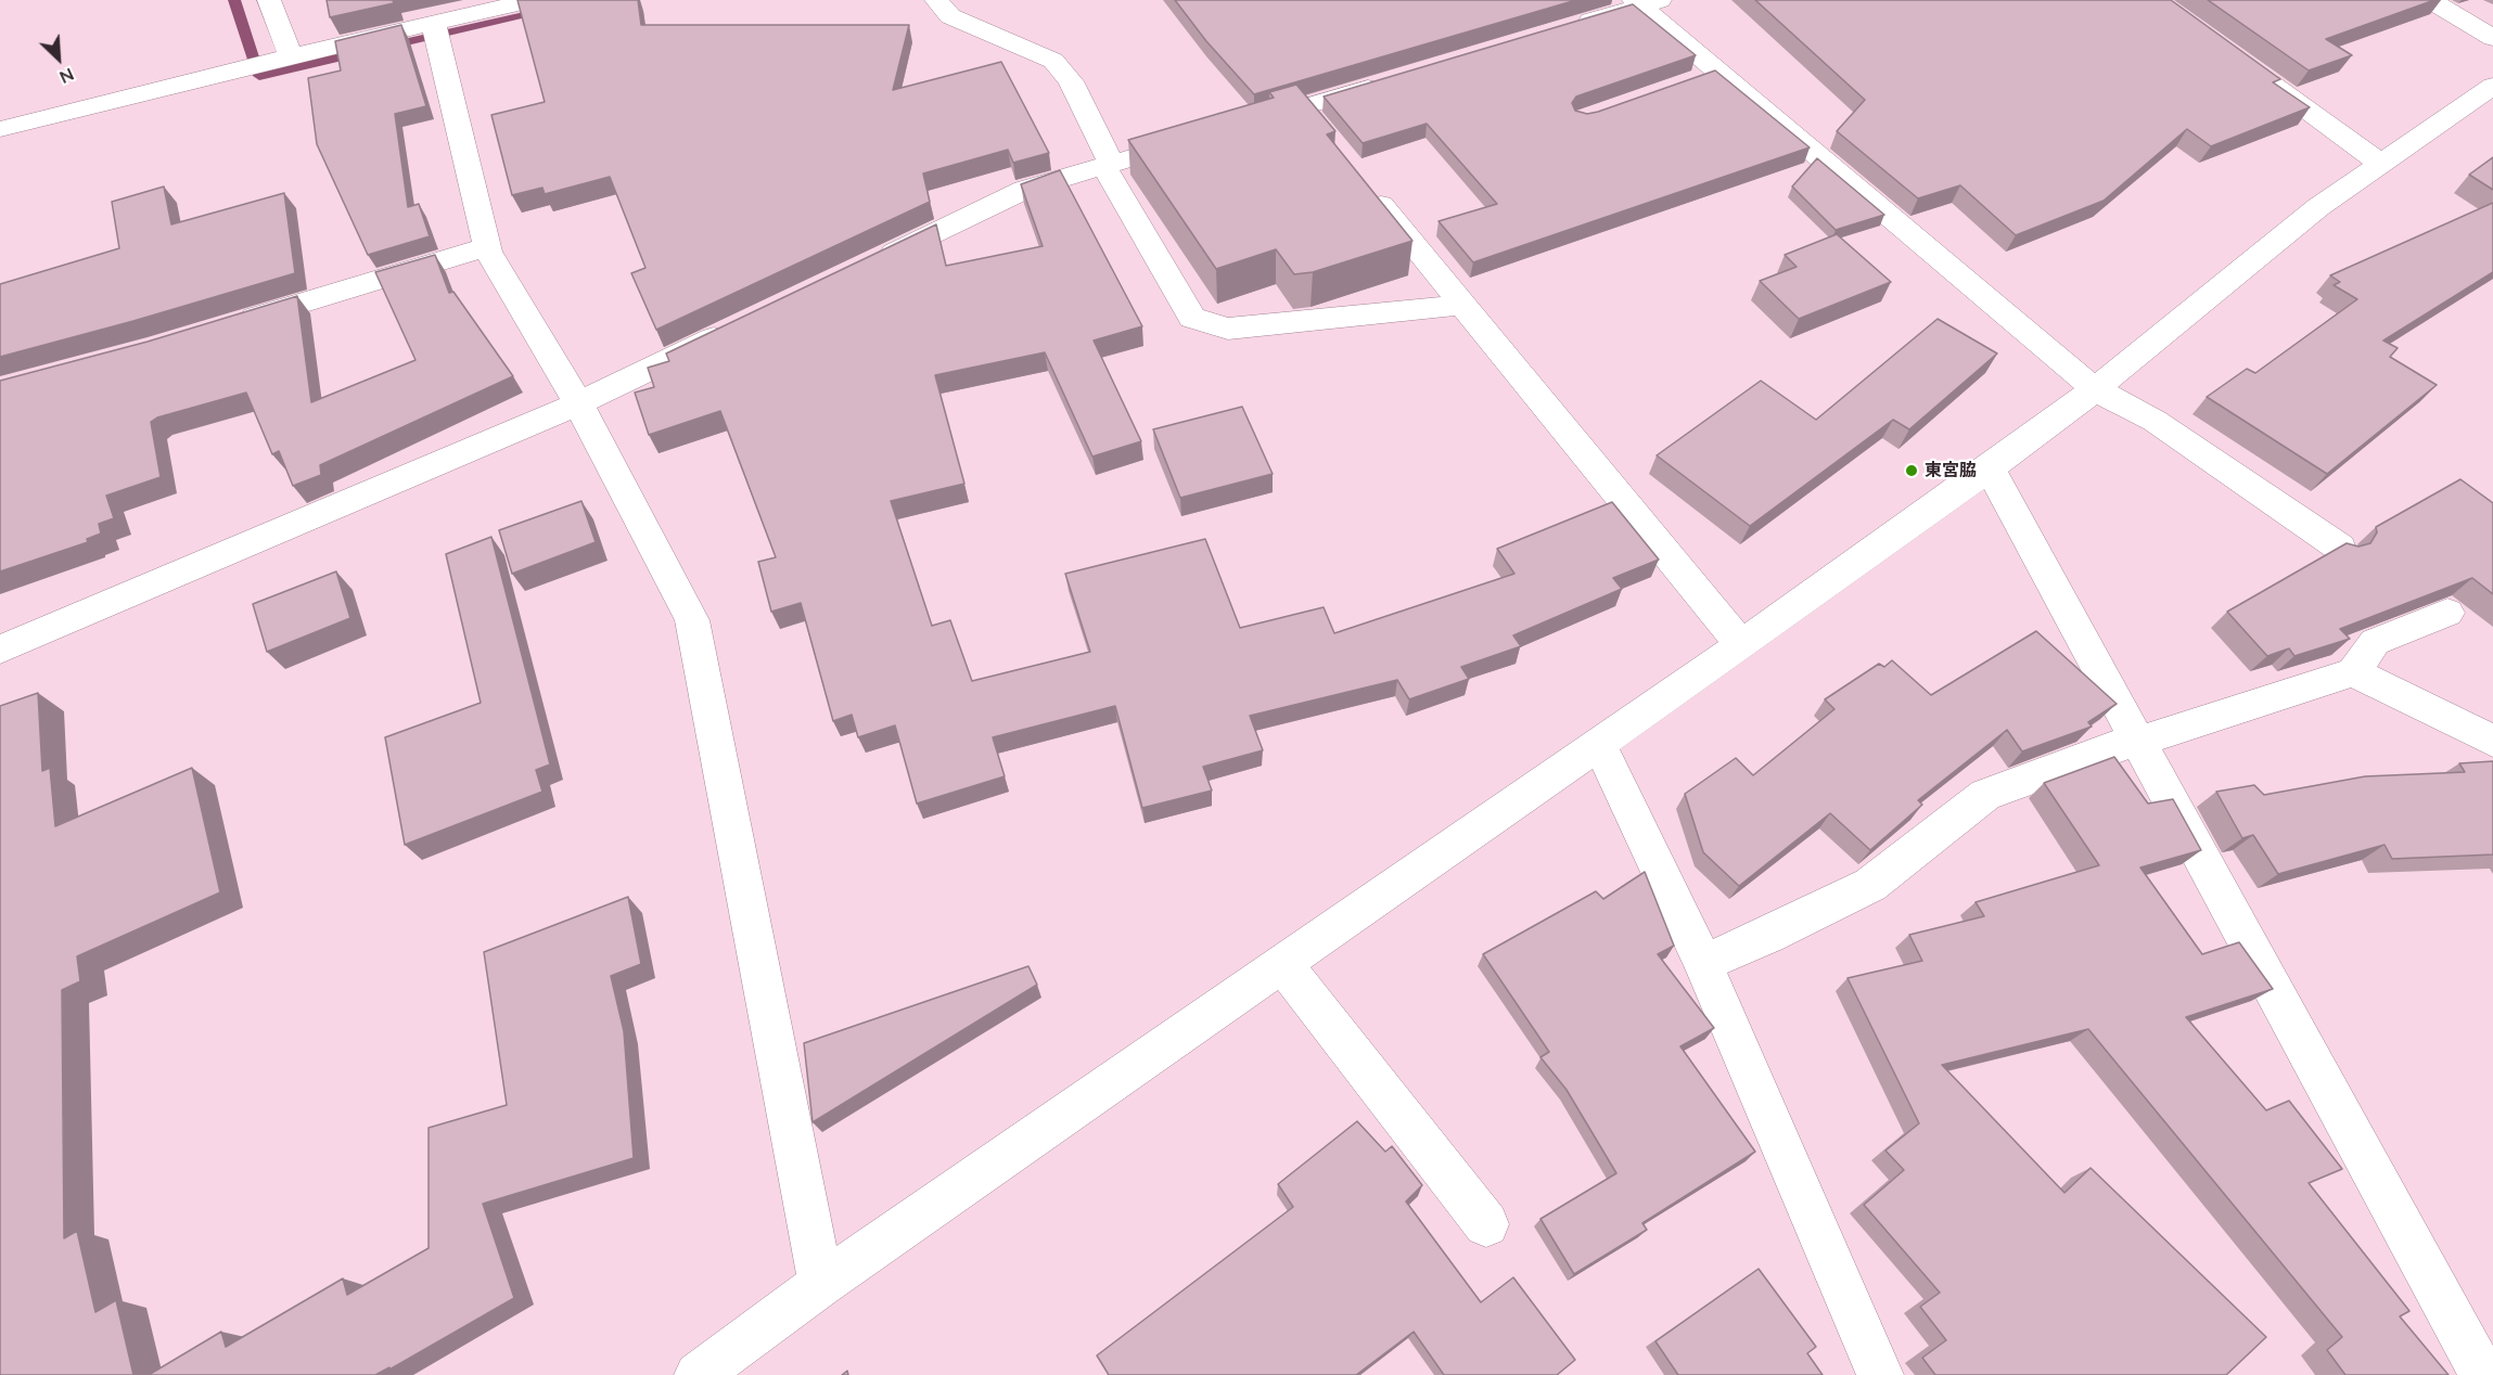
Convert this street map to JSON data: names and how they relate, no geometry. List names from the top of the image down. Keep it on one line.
{"places":["東宮脇"],"north":"bottom right"}
